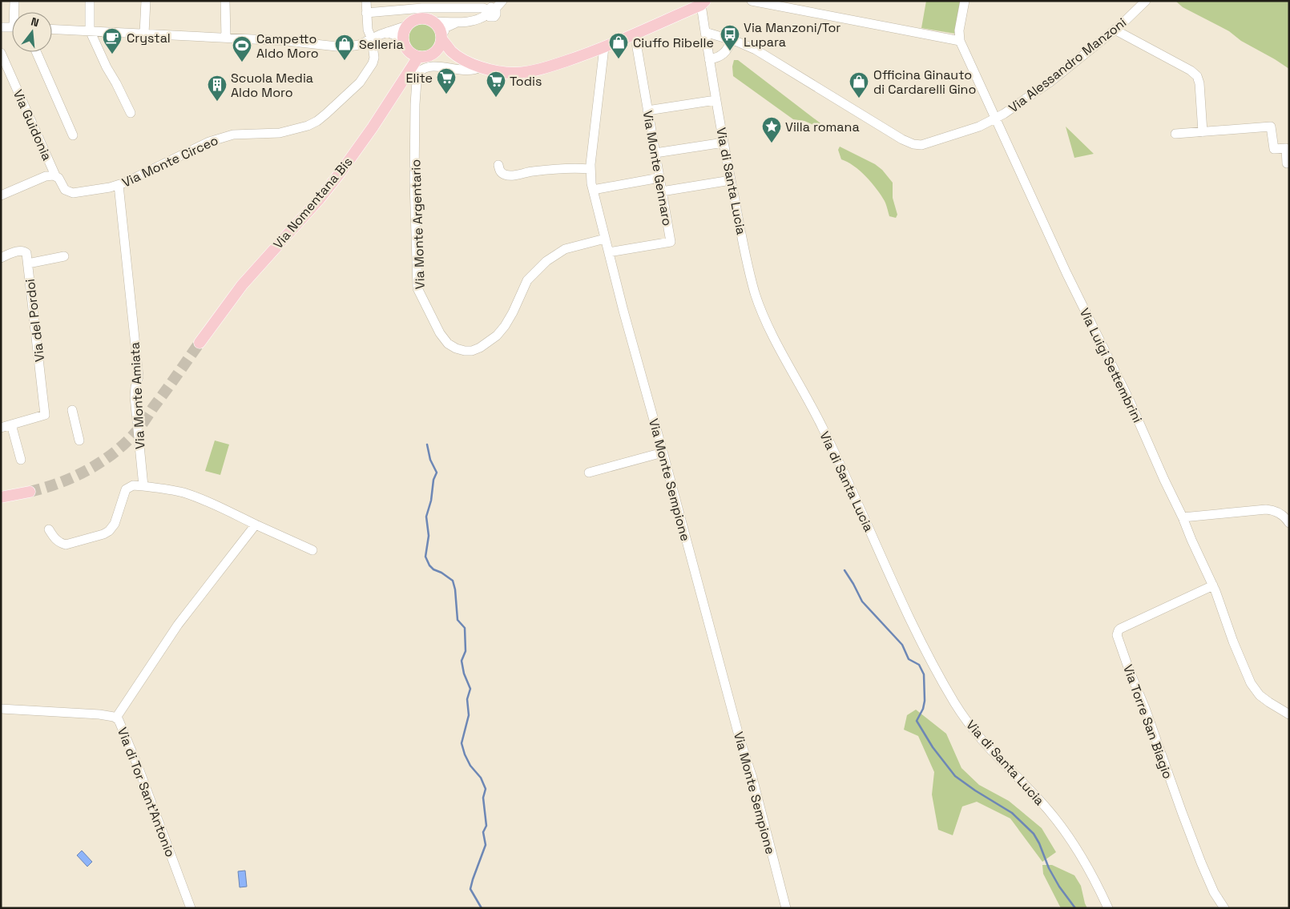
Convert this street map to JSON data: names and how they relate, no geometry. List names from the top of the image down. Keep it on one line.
{"streets":{"main road":["Via Nomentana Bis"],"street":["Via Alessandro Manzoni","Via Guidonia","Via Monte Circeo","Via Monte Gennaro","Via di Santa Lucia","Via Monte Argentario","Via del Pordoi","Via Luigi Settembrini","Via Monte Amiata","Via Monte Sempione","Via Torre San Biagio","Via di Tor Sant'Antonio"]},"crossings":[["Via Alessandro Manzoni","Via di Santa Lucia"],["Via Alessandro Manzoni","Via Luigi Settembrini"],["Via Guidonia","Via Monte Circeo"],["Via Monte Circeo","Via Monte Amiata"],["Via Monte Gennaro","Via Monte Sempione"],["Via Monte Argentario","Via Monte Sempione"],["Via Luigi Settembrini","Via Torre San Biagio"]],"places":{"bus stop":["Via Manzoni/Tor Lupara"],"cafe":["Crystal"],"shop":["Ciuffo Ribelle","Selleria","Officina Ginauto di Cardarelli Gino"],"sports":["Campetto Aldo Moro"],"supermarket":["Elite","Todis"],"building":["Scuola Media Aldo Moro"],"place":["Villa romana"]},"north":"top"}
